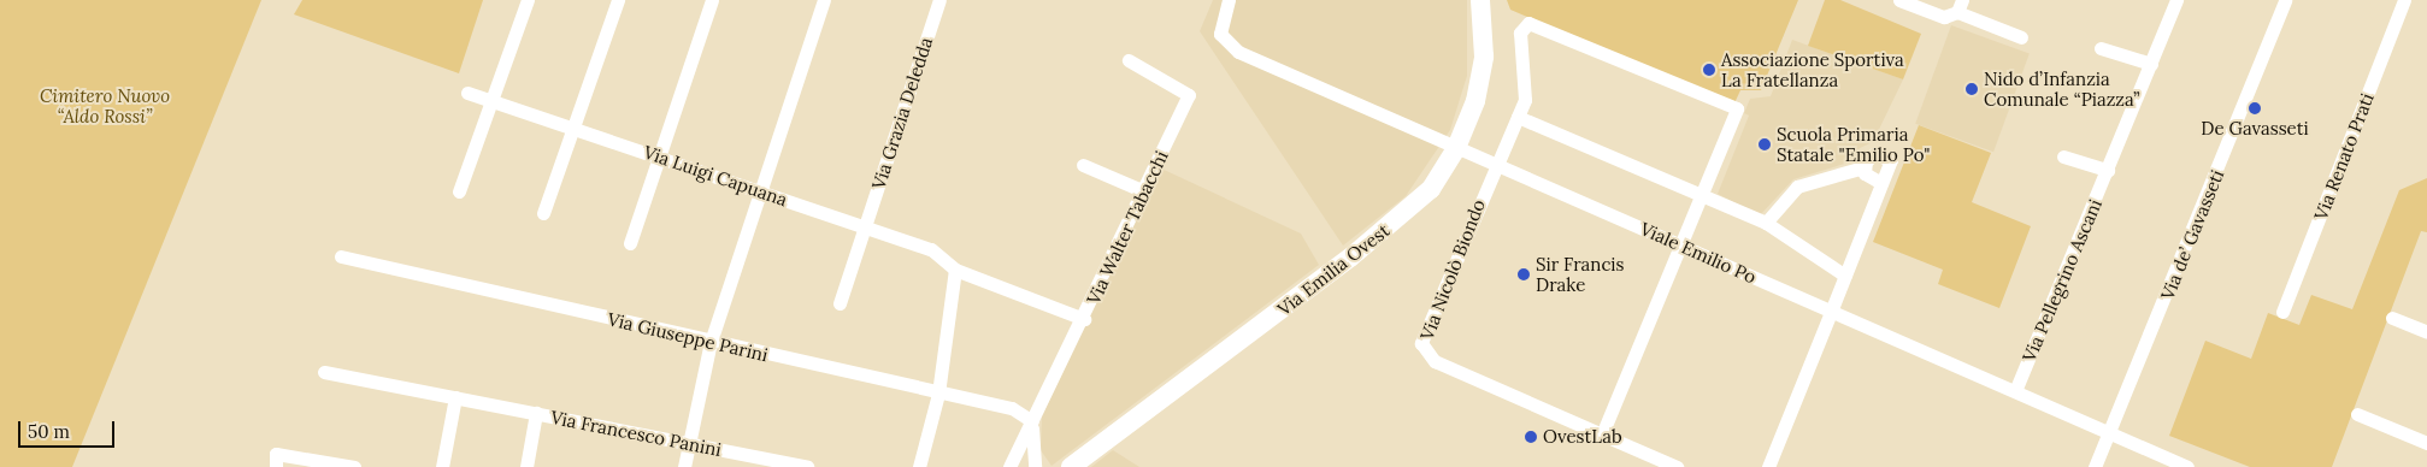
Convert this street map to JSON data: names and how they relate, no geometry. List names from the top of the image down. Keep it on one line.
{"streets":{"main road":["Via Emilia Ovest"],"street":["Via Grazia Deledda","Via Renato Prati","Via Luigi Capuana","Via Walter Tabacchi","Via de’ Gavasseti","Viale Emilio Po","Via Nicolò Biondo","Via Pellegrino Ascani","Via Giuseppe Parini","Via Francesco Panini"]},"crossings":[["Via Grazia Deledda","Via Luigi Capuana"],["Via Luigi Capuana","Via Walter Tabacchi"],["Via Walter Tabacchi","Via Giuseppe Parini"],["Via de’ Gavasseti","Viale Emilio Po"],["Viale Emilio Po","Via Nicolò Biondo"],["Viale Emilio Po","Via Pellegrino Ascani"]],"parks":["Cimitero Nuovo “Aldo Rossi”"],"places":["Associazione Sportiva La Fratellanza","Nido d’Infanzia Comunale “Piazza”","De Gavasseti","Scuola Primaria Statale \"Emilio Po\"","Sir Francis Drake","OvestLab"],"scale_bar":"50 m"}
